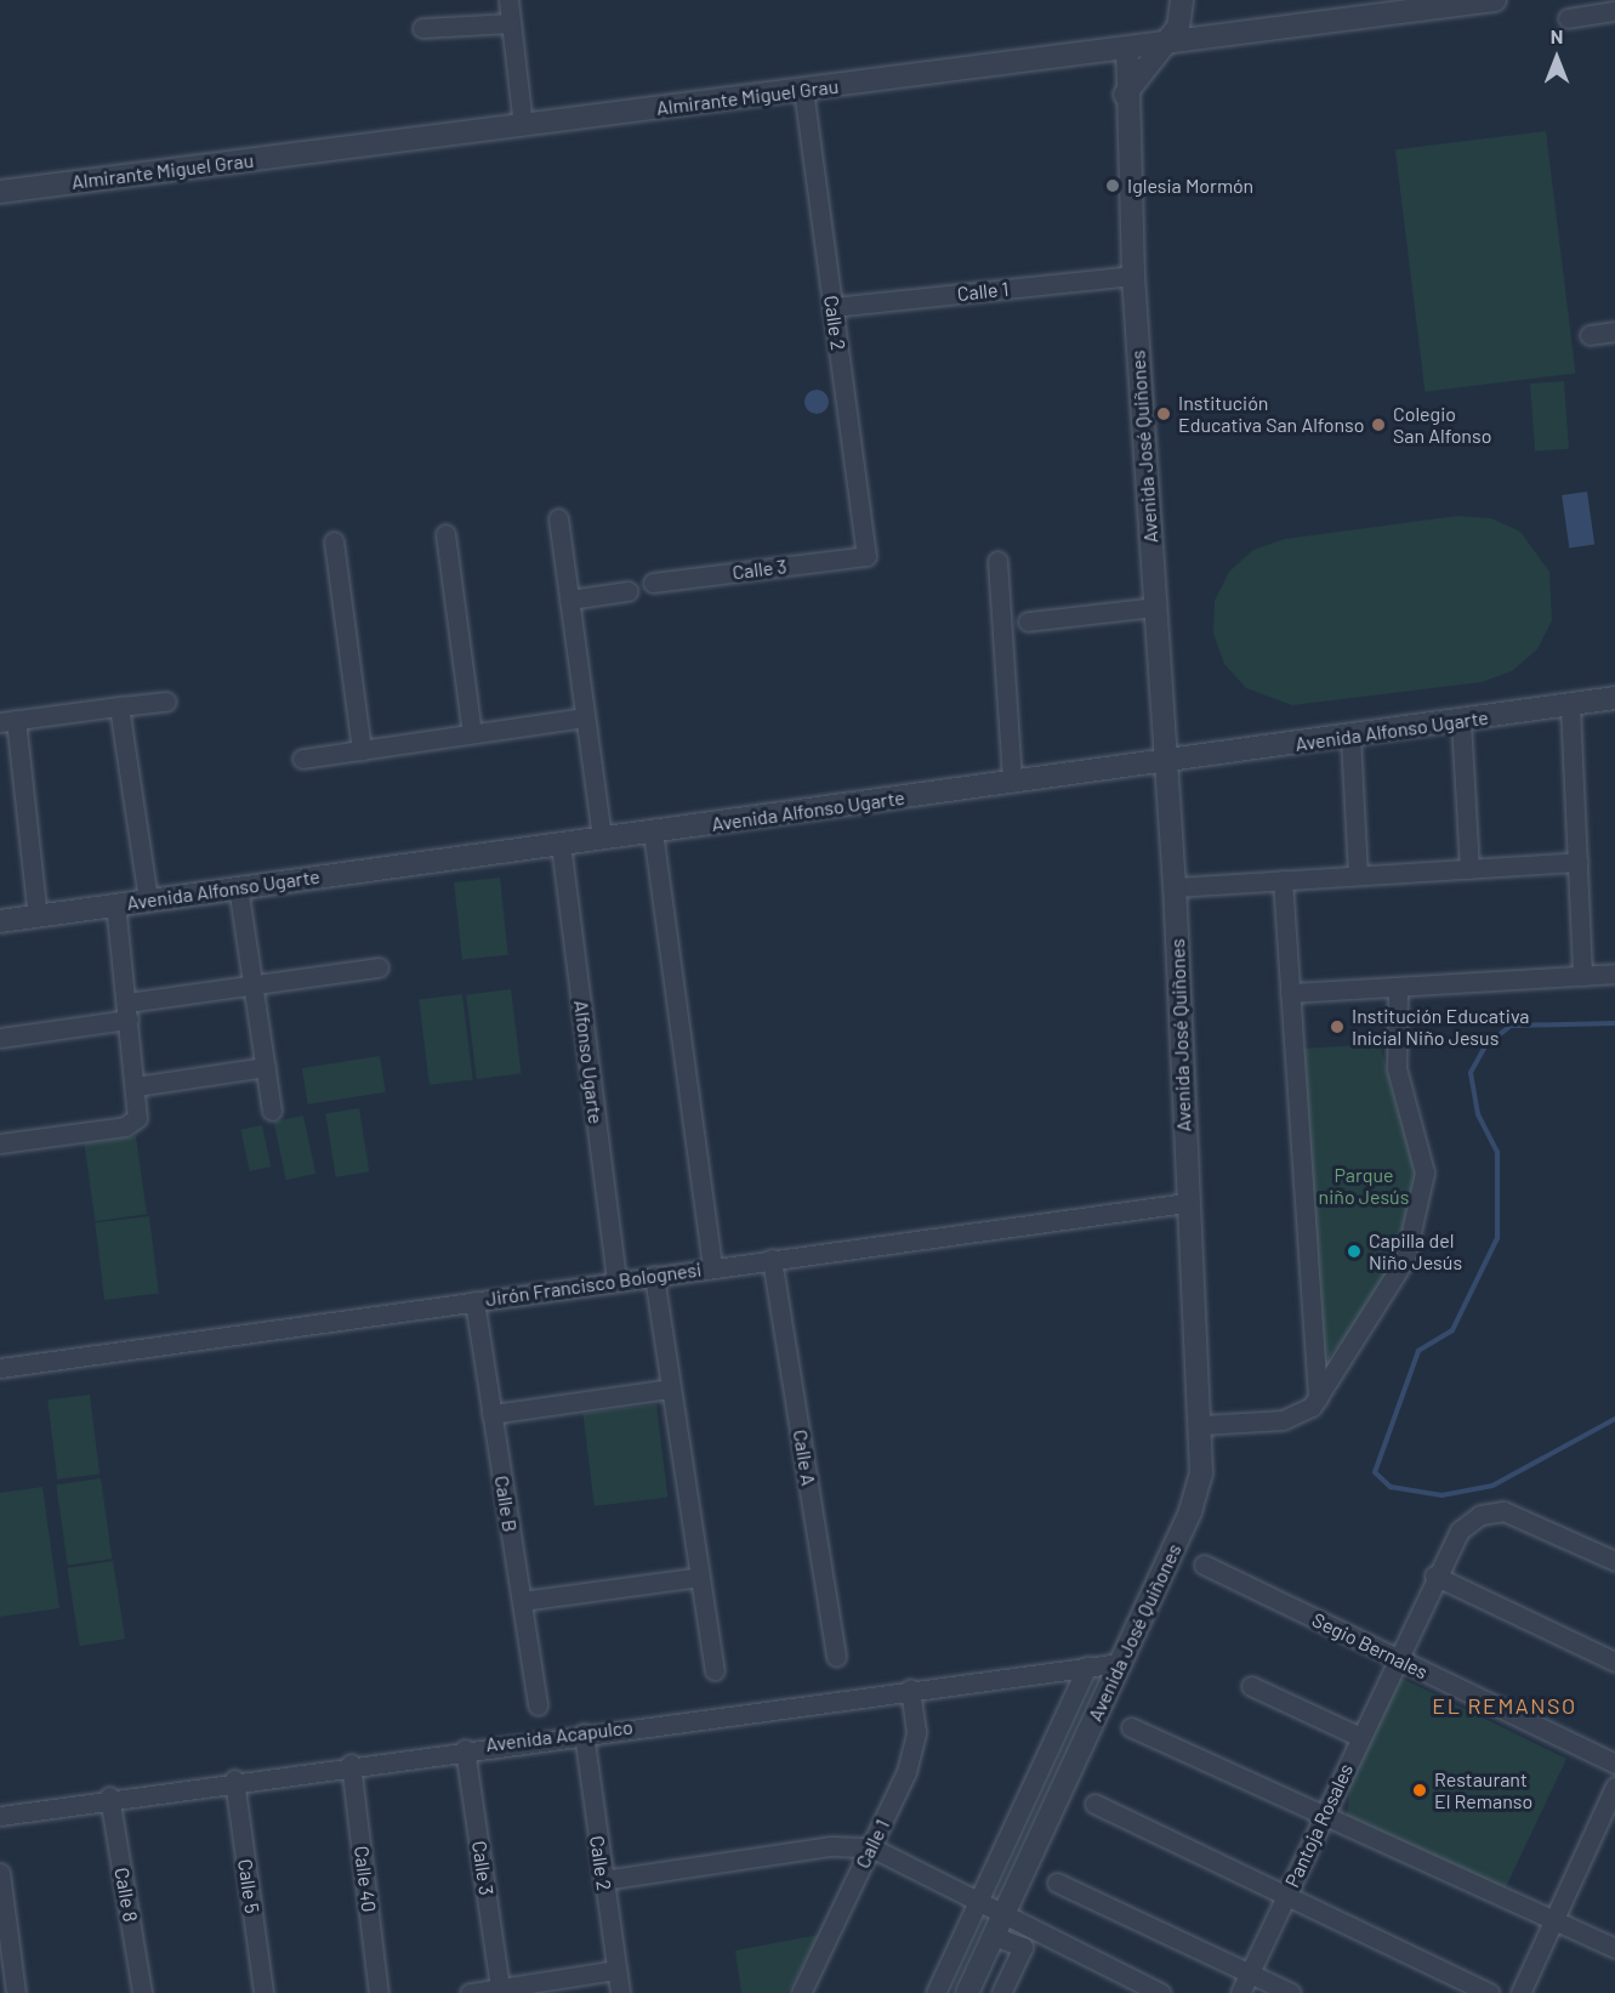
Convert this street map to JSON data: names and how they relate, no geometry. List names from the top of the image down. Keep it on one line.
{"streets":{"street":["Almirante Miguel Grau","Calle 1","Calle 2","Avenida José Quiñones","Calle 3","Avenida Alfonso Ugarte","Alfonso Ugarte","Jirón Francisco Bolognesi","Calle A","Calle B","Segio Bernales","Avenida Acapulco","Pantoja Rosales","Calle 40","Calle 5","Calle 8"]},"crossings":[["Almirante Miguel Grau","Calle 2"],["Almirante Miguel Grau","Avenida José Quiñones"],["Calle 1","Calle 2"],["Calle 1","Avenida José Quiñones"],["Calle 1","Avenida Acapulco"],["Calle 2","Calle 3"],["Calle 2","Avenida Acapulco"],["Avenida José Quiñones","Avenida Alfonso Ugarte"],["Avenida José Quiñones","Jirón Francisco Bolognesi"],["Avenida José Quiñones","Avenida Acapulco"],["Calle 3","Avenida Acapulco"],["Avenida Alfonso Ugarte","Alfonso Ugarte"],["Alfonso Ugarte","Jirón Francisco Bolognesi"],["Jirón Francisco Bolognesi","Calle A"],["Jirón Francisco Bolognesi","Calle B"],["Segio Bernales","Pantoja Rosales"],["Avenida Acapulco","Calle 40"],["Avenida Acapulco","Calle 5"],["Avenida Acapulco","Calle 8"]],"districts":["EL REMANSO"],"parks":["Parque niño Jesús"],"places":["Iglesia Mormón","Institución Educativa San Alfonso","Colegio San Alfonso","Institución Educativa Inicial Niño Jesus","Capilla del Niño Jesús","Restaurant El Remanso"],"north":"top"}
